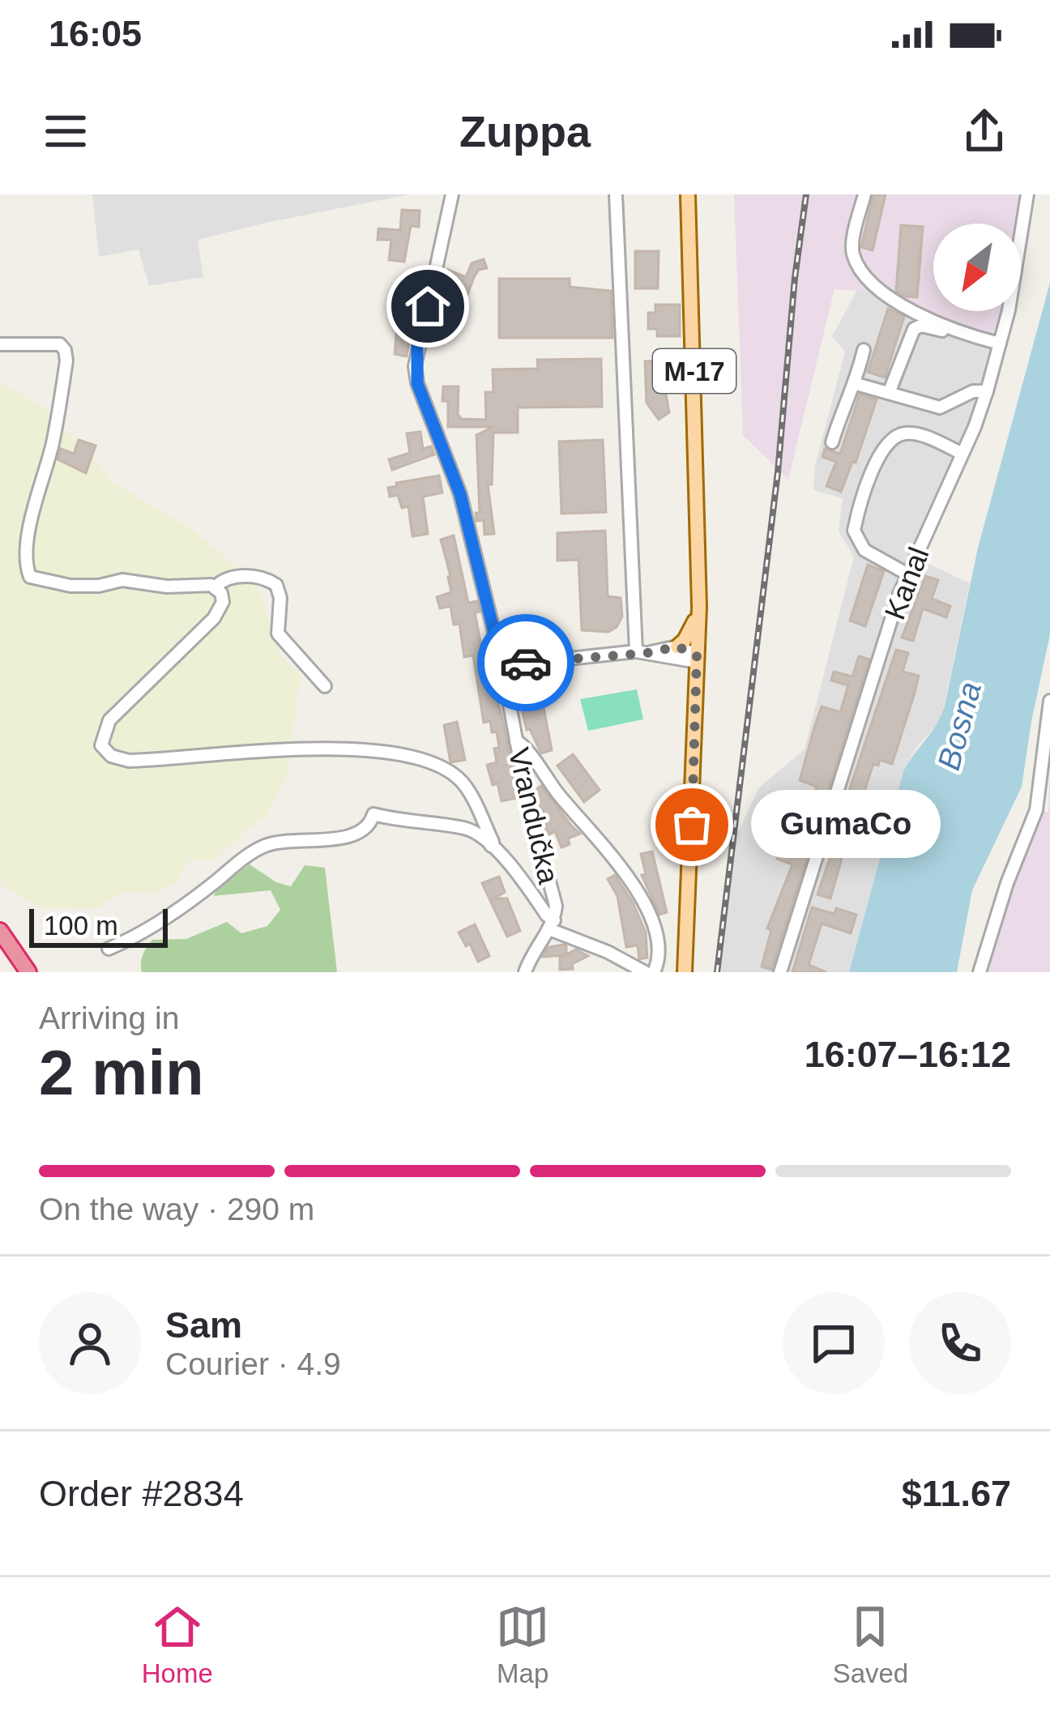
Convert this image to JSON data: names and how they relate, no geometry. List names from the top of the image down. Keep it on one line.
{"streets":{"main road":["M-17"],"street":["Kanal","Vrandučka"]},"water":["Bosna"],"places":["GumaCo"],"scale_bar":"100 m","north":"bottom left","page":{"status":"16:05","header":"Zuppa","bubble":"GumaCo","scale":"100 m","heading":["2 min","Arriving in","16:07–16:12"],"panel":["Sam","Courier · 4.9","Order #2834","$11.67"],"bar":"On the way · 290 m","tabs":["Home","Map","Saved"]}}
